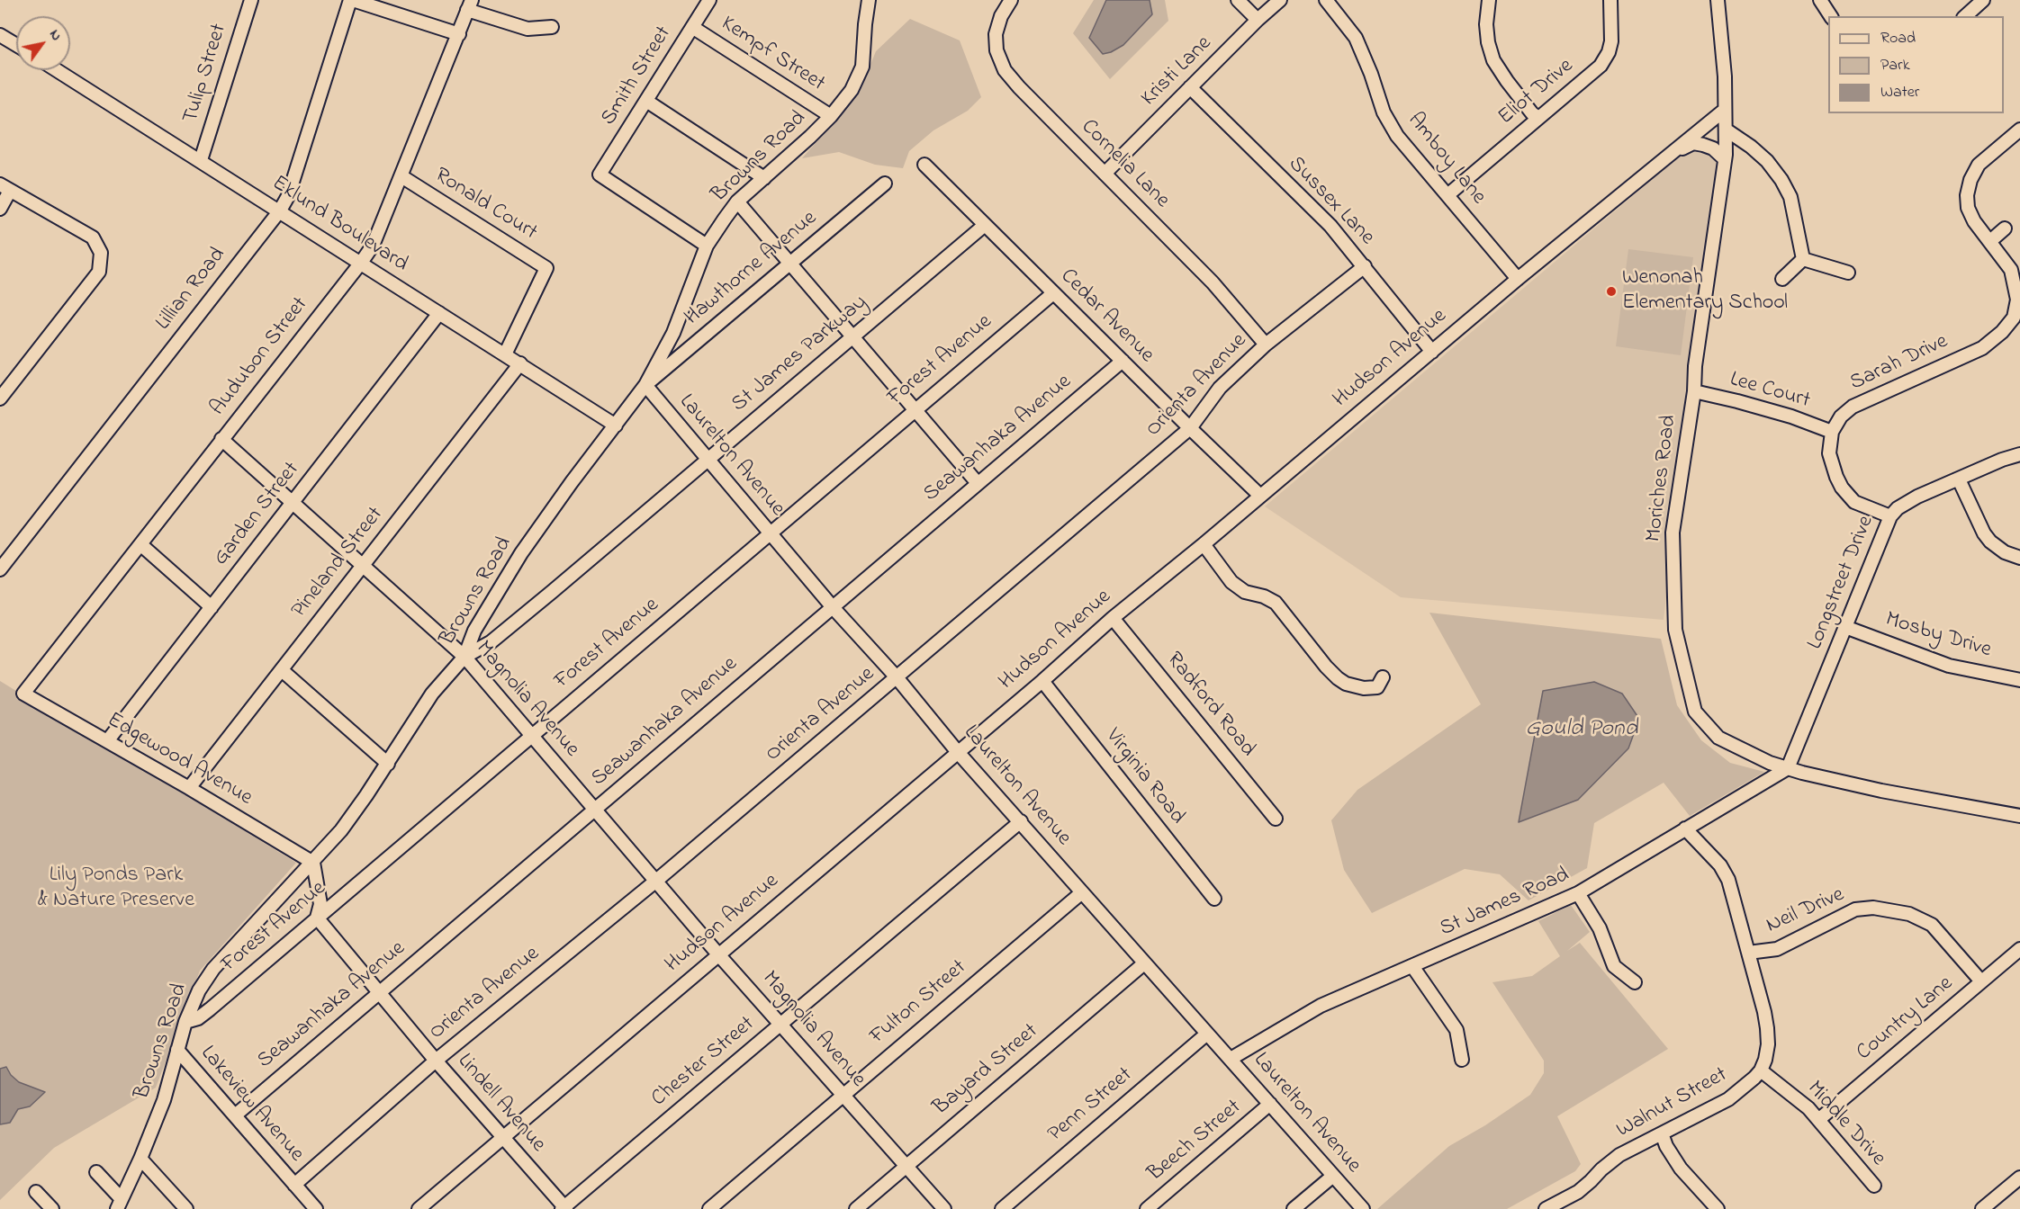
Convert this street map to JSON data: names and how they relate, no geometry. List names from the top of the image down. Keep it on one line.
{"streets":{"street":["Kempf Street","Kristi Lane","Tulip Street","Smith Street","Eliot Drive","Browns Road","Amboy Lane","Cornelia Lane","Sussex Lane","Ronald Court","Eklund Boulevard","Hawthorne Avenue","Lillian Road","Cedar Avenue","St James Parkway","Audubon Street","Hudson Avenue","Forest Avenue","Sarah Drive","Orienta Avenue","Lee Court","Seawanhaka Avenue","Laurelton Avenue","Moriches Road","Garden Street","Pineland Street","Longstreet Drive","Mosby Drive","Magnolia Avenue","Radford Road","Edgewood Avenue","Virginia Road","St James Road","Neil Drive","Fulton Street","Country Lane","Chester Street","Bayard Street","Lindell Avenue","Walnut Street","Lakeview Avenue","Penn Street","Middle Drive","Beech Street"]},"crossings":[["Kempf Street","Smith Street"],["Kempf Street","Browns Road"],["Kristi Lane","Cornelia Lane"],["Kristi Lane","Sussex Lane"],["Tulip Street","Eklund Boulevard"],["Smith Street","Browns Road"],["Eliot Drive","Amboy Lane"],["Browns Road","Eklund Boulevard"],["Browns Road","Hawthorne Avenue"],["Browns Road","St James Parkway"],["Browns Road","Forest Avenue"],["Browns Road","Laurelton Avenue"],["Browns Road","Magnolia Avenue"],["Browns Road","Edgewood Avenue"],["Browns Road","Lakeview Avenue"],["Amboy Lane","Hudson Avenue"],["Cornelia Lane","Orienta Avenue"],["Sussex Lane","Hudson Avenue"],["Sussex Lane","Orienta Avenue"],["Ronald Court","Eklund Boulevard"],["Ronald Court","Audubon Street"],["Eklund Boulevard","Lillian Road"],["Eklund Boulevard","Audubon Street"],["Eklund Boulevard","Garden Street"],["Eklund Boulevard","Pineland Street"],["Hawthorne Avenue","Laurelton Avenue"],["Cedar Avenue","St James Parkway"],["Cedar Avenue","Hudson Avenue"],["Cedar Avenue","Forest Avenue"],["Cedar Avenue","Orienta Avenue"],["Cedar Avenue","Seawanhaka Avenue"],["St James Parkway","Laurelton Avenue"],["St James Parkway","Magnolia Avenue"],["Audubon Street","Magnolia Avenue"],["Audubon Street","Edgewood Avenue"],["Hudson Avenue","Laurelton Avenue"],["Hudson Avenue","Moriches Road"],["Hudson Avenue","Magnolia Avenue"],["Hudson Avenue","Radford Road"],["Hudson Avenue","Virginia Road"],["Hudson Avenue","Lindell Avenue"],["Forest Avenue","Laurelton Avenue"],["Forest Avenue","Magnolia Avenue"],["Forest Avenue","Lindell Avenue"],["Sarah Drive","Lee Court"],["Orienta Avenue","Laurelton Avenue"],["Orienta Avenue","Magnolia Avenue"],["Orienta Avenue","Lindell Avenue"],["Orienta Avenue","Lakeview Avenue"],["Lee Court","Moriches Road"],["Seawanhaka Avenue","Laurelton Avenue"],["Seawanhaka Avenue","Magnolia Avenue"],["Seawanhaka Avenue","Lindell Avenue"],["Seawanhaka Avenue","Lakeview Avenue"],["Laurelton Avenue","St James Road"],["Laurelton Avenue","Fulton Street"],["Laurelton Avenue","Chester Street"],["Laurelton Avenue","Bayard Street"],["Laurelton Avenue","Penn Street"],["Laurelton Avenue","Beech Street"],["Moriches Road","Longstreet Drive"],["Moriches Road","St James Road"],["Garden Street","Magnolia Avenue"],["Garden Street","Edgewood Avenue"],["Pineland Street","Magnolia Avenue"],["Pineland Street","Edgewood Avenue"],["Longstreet Drive","Mosby Drive"],["Longstreet Drive","St James Road"],["Magnolia Avenue","Fulton Street"],["Magnolia Avenue","Chester Street"],["Magnolia Avenue","Bayard Street"],["St James Road","Walnut Street"],["Neil Drive","Country Lane"],["Neil Drive","Walnut Street"],["Country Lane","Middle Drive"],["Chester Street","Lindell Avenue"],["Walnut Street","Middle Drive"]],"water":["Gould Pond"],"parks":["Lily Ponds Park & Nature Preserve"],"places":["Wenonah Elementary School"],"legend":["Road","Park","Water"],"north":"top right"}
